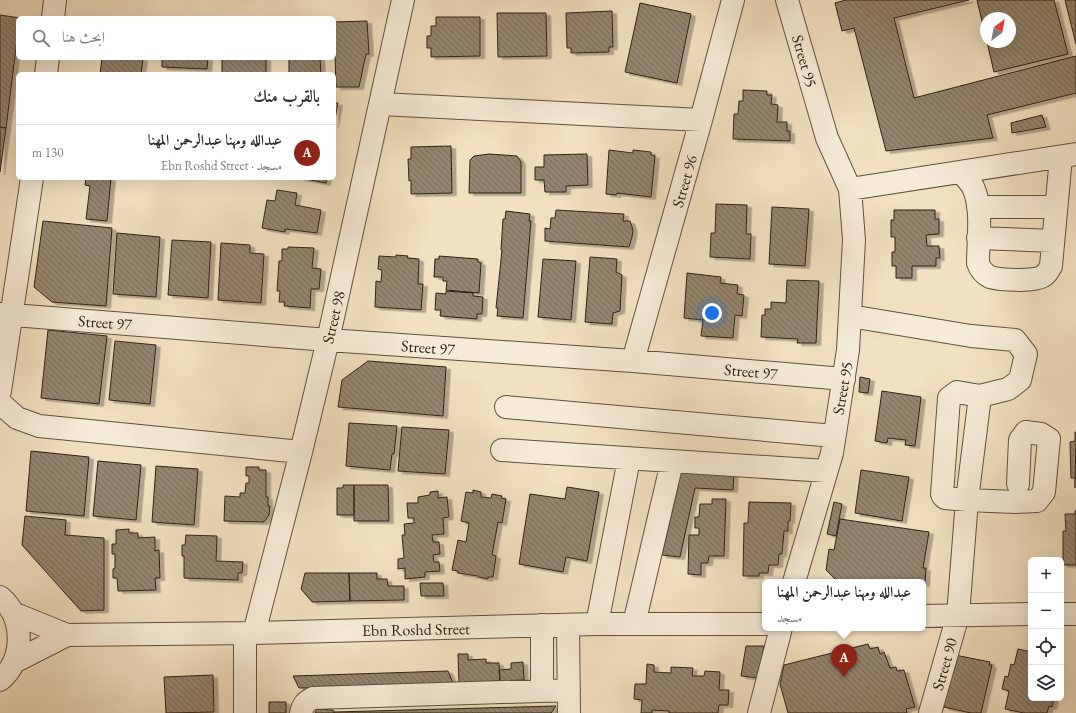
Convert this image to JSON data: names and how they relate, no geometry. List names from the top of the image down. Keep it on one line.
{"streets":{"street":["Street 95","Street 96","Street 98","Street 97","Ebn Roshd Street","Street 90"]},"crossings":[["Street 95","Street 97"],["Street 96","Street 97"],["Street 98","Street 97"],["Street 98","Ebn Roshd Street"]],"north":"top right","page":{"search":"ابحث هنا","heading":"بالقرب منك","list":[{"mark":"A","name":"عبدالله ومهنا عبدالرحمن المهنا","note":"مسجد · Ebn Roshd Street","value":"130 m"}],"map_buttons":["+","−"],"popup":["عبدالله ومهنا عبدالرحمن المهنا","مسجد"],"pins":"A"}}
